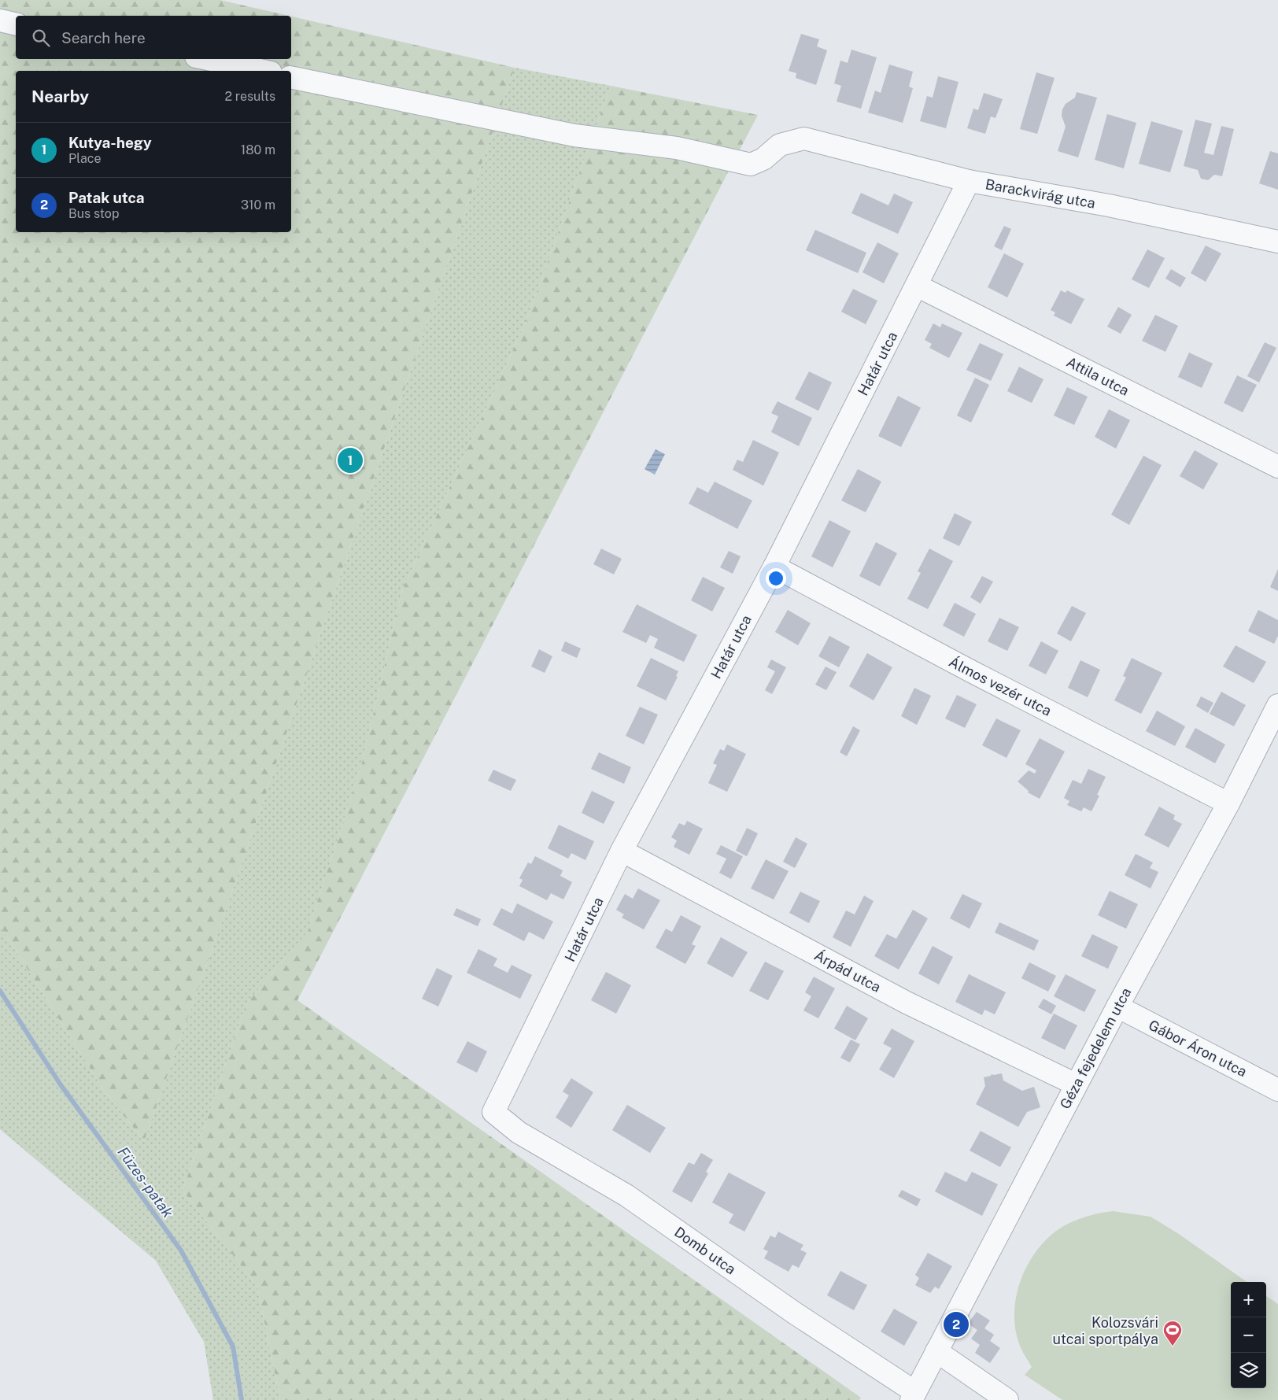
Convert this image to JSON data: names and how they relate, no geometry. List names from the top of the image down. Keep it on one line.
{"streets":{"street":["Barackvirág utca","Határ utca","Attila utca","Álmos vezér utca","Árpád utca","Géza fejedelem utca","Gábor Áron utca","Domb utca"]},"crossings":[["Barackvirág utca","Határ utca"],["Határ utca","Attila utca"],["Határ utca","Álmos vezér utca"],["Határ utca","Árpád utca"],["Határ utca","Domb utca"],["Álmos vezér utca","Géza fejedelem utca"],["Árpád utca","Géza fejedelem utca"],["Géza fejedelem utca","Gábor Áron utca"],["Géza fejedelem utca","Domb utca"]],"water":["Füzes-patak"],"places":{"sports":["Kolozsvári utcai sportpálya"]},"page":{"search":"Search here","heading":["Nearby","2 results"],"list":[{"mark":"1","name":"Kutya-hegy","note":"Place","value":"180 m"},{"mark":"2","name":"Patak utca","note":"Bus stop","value":"310 m"}],"pins":["1","2"],"map_buttons":["+","−"]}}
